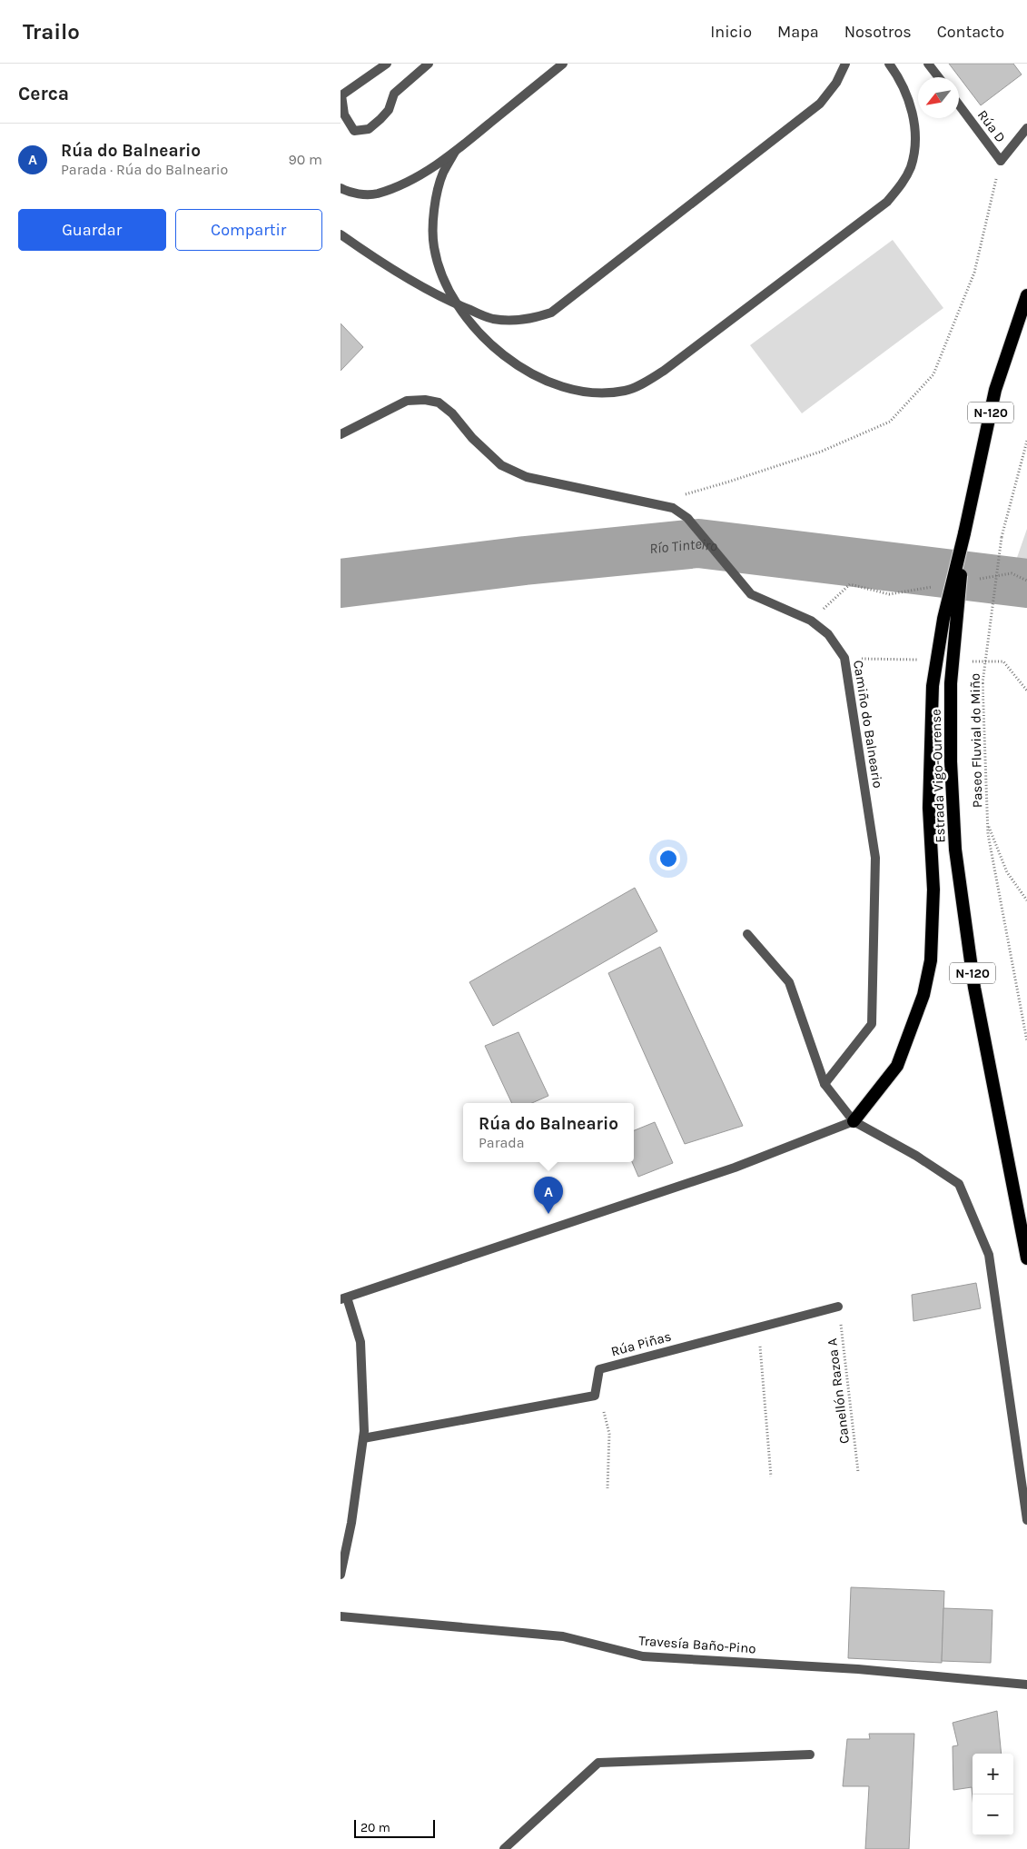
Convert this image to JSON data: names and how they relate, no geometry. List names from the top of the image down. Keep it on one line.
{"streets":{"highway":["N-120","Estrada Vigo-Ourense"],"street":["Rúa D","Camiño do Balneario","Rúa Piñas","Travesía Baño-Pino"],"path":["Paseo Fluvial do Miño","Canellón Razoa A"]},"crossings":[["Rúa Piñas","Canellón Razoa A"]],"water":["Río Tinteiro"],"scale_bar":"20 m","north":"bottom left","page":{"header":"Trailo","nav":["Inicio","Mapa","Nosotros","Contacto"],"heading":"Cerca","list":[{"mark":"A","name":"Rúa do Balneario","note":"Parada · Rúa do Balneario","value":"90 m"}],"buttons":["Guardar","Compartir"],"popup":["Rúa do Balneario","Parada"],"pins":"A","map_buttons":["+","−"],"scale":"20 m"}}
